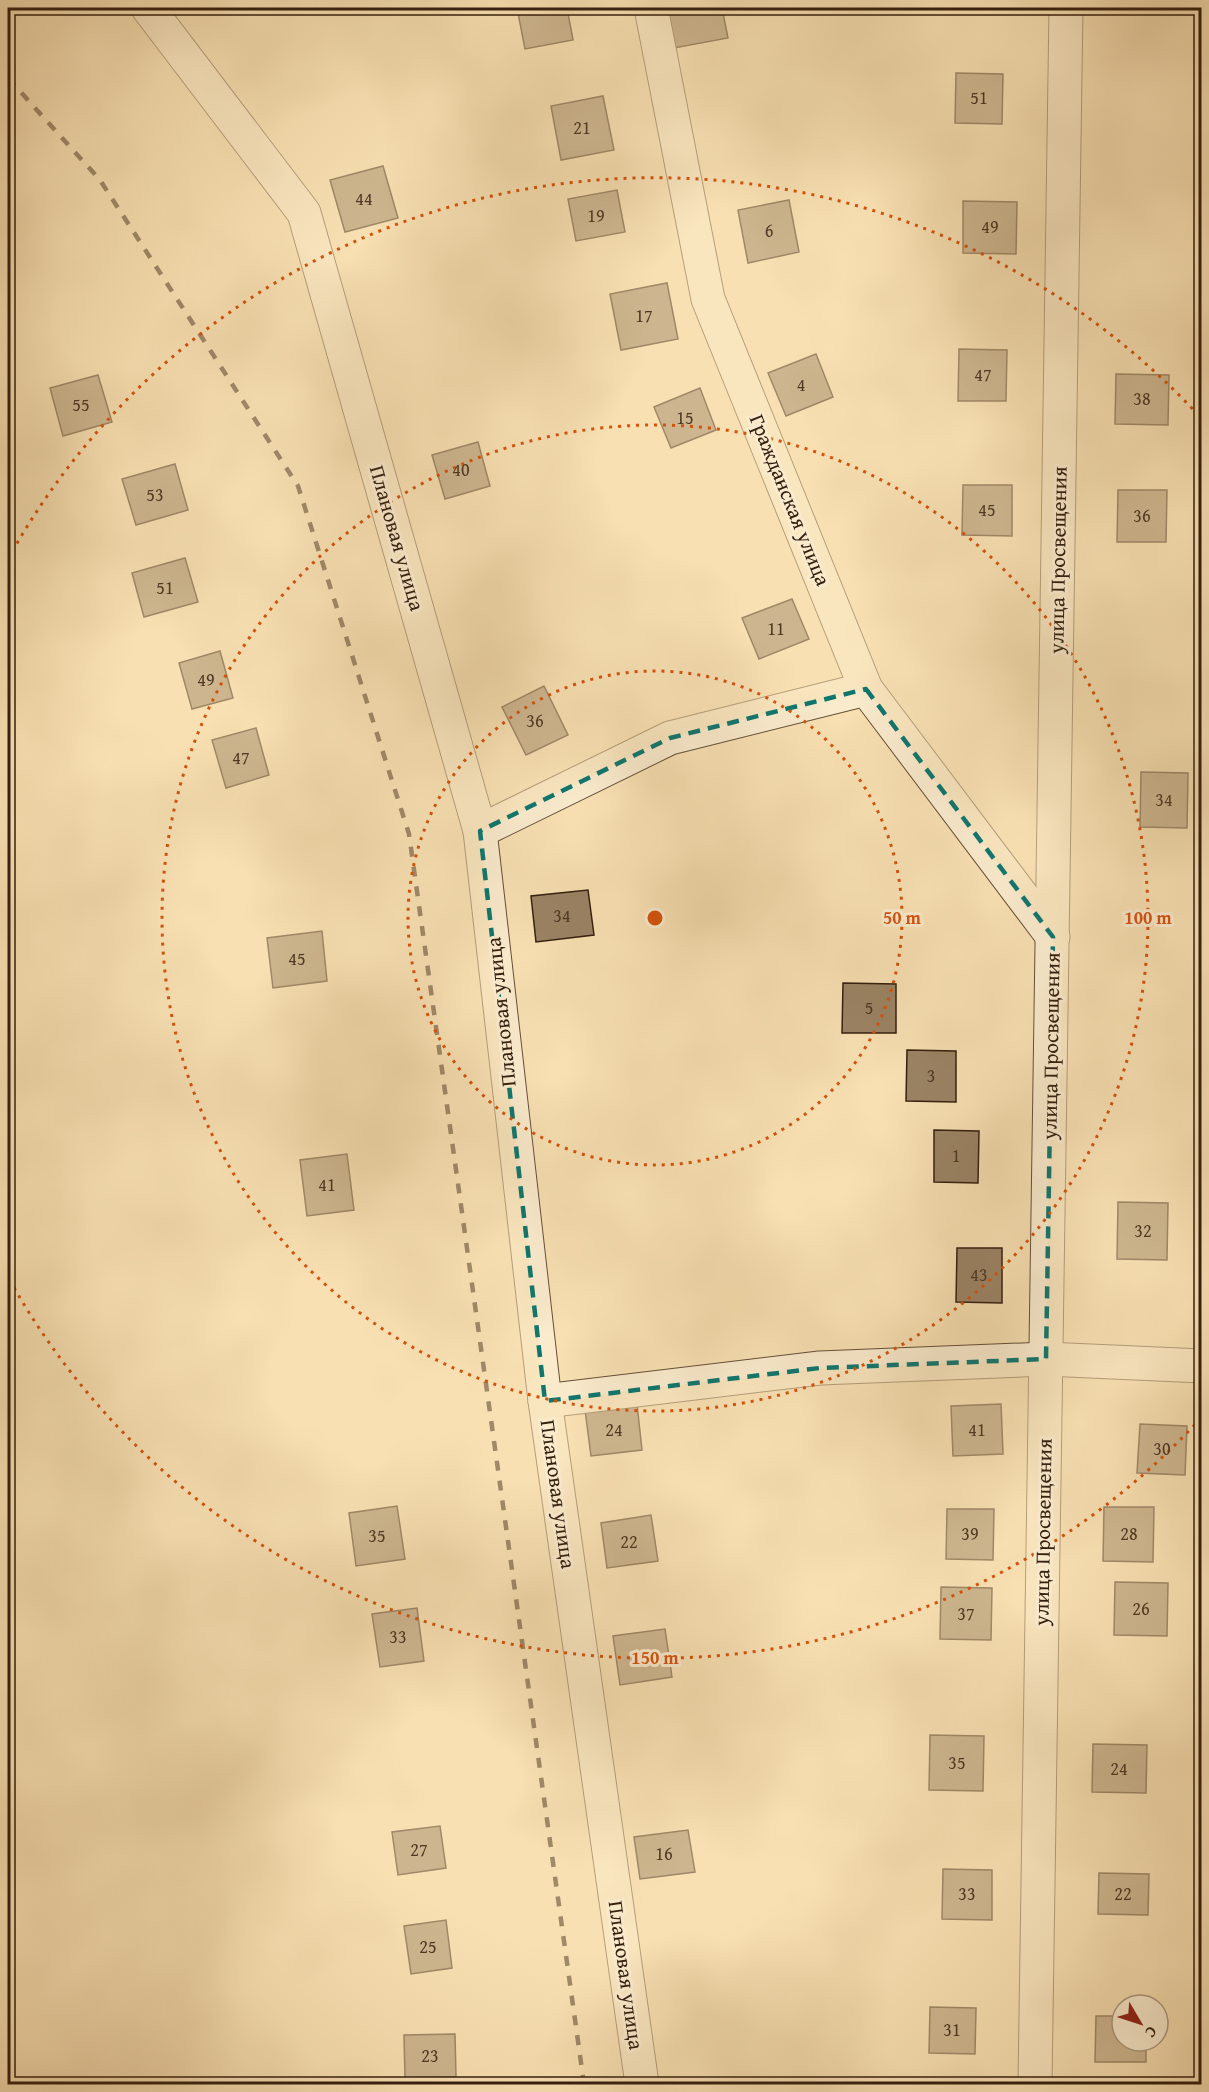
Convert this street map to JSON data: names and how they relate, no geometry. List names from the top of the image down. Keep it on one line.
{"streets":{"street":["Гражданская улица","Плановая улица","улица Просвещения"]},"crossings":[["Гражданская улица","улица Просвещения"]],"house_numbers":["51","21","44","19","49","6","17","47","4","38","55","15","40","53","45","36","51","11","49","36","47","34","34","45","5","3","1","41","32","43","24","41","30","39","28","35","22","26","37","33","35","24","27","16","33","22","25","31","23"],"north":"bottom right","rings":["50 m","100 m","150 m"]}
